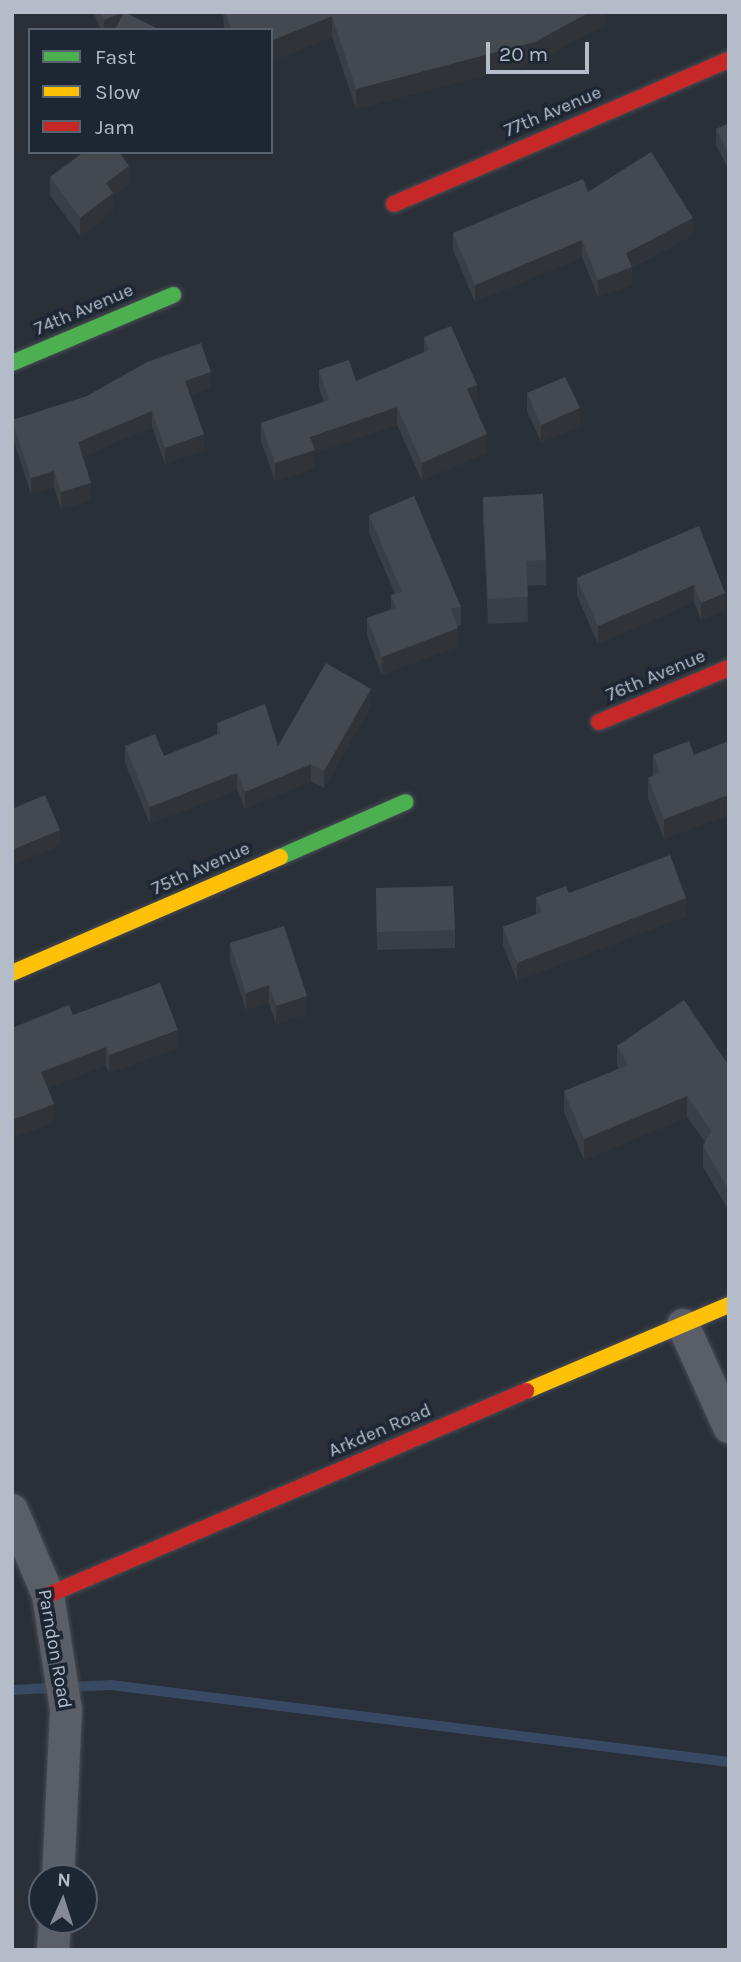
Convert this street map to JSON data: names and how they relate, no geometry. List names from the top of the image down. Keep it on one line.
{"streets":{"street":["77th Avenue","74th Avenue","76th Avenue","75th Avenue","Arkden Road","Parndon Road"]},"crossings":[["Arkden Road","Parndon Road"]],"legend":["Fast","Slow","Jam"],"scale_bar":"20 m","north":"top"}
